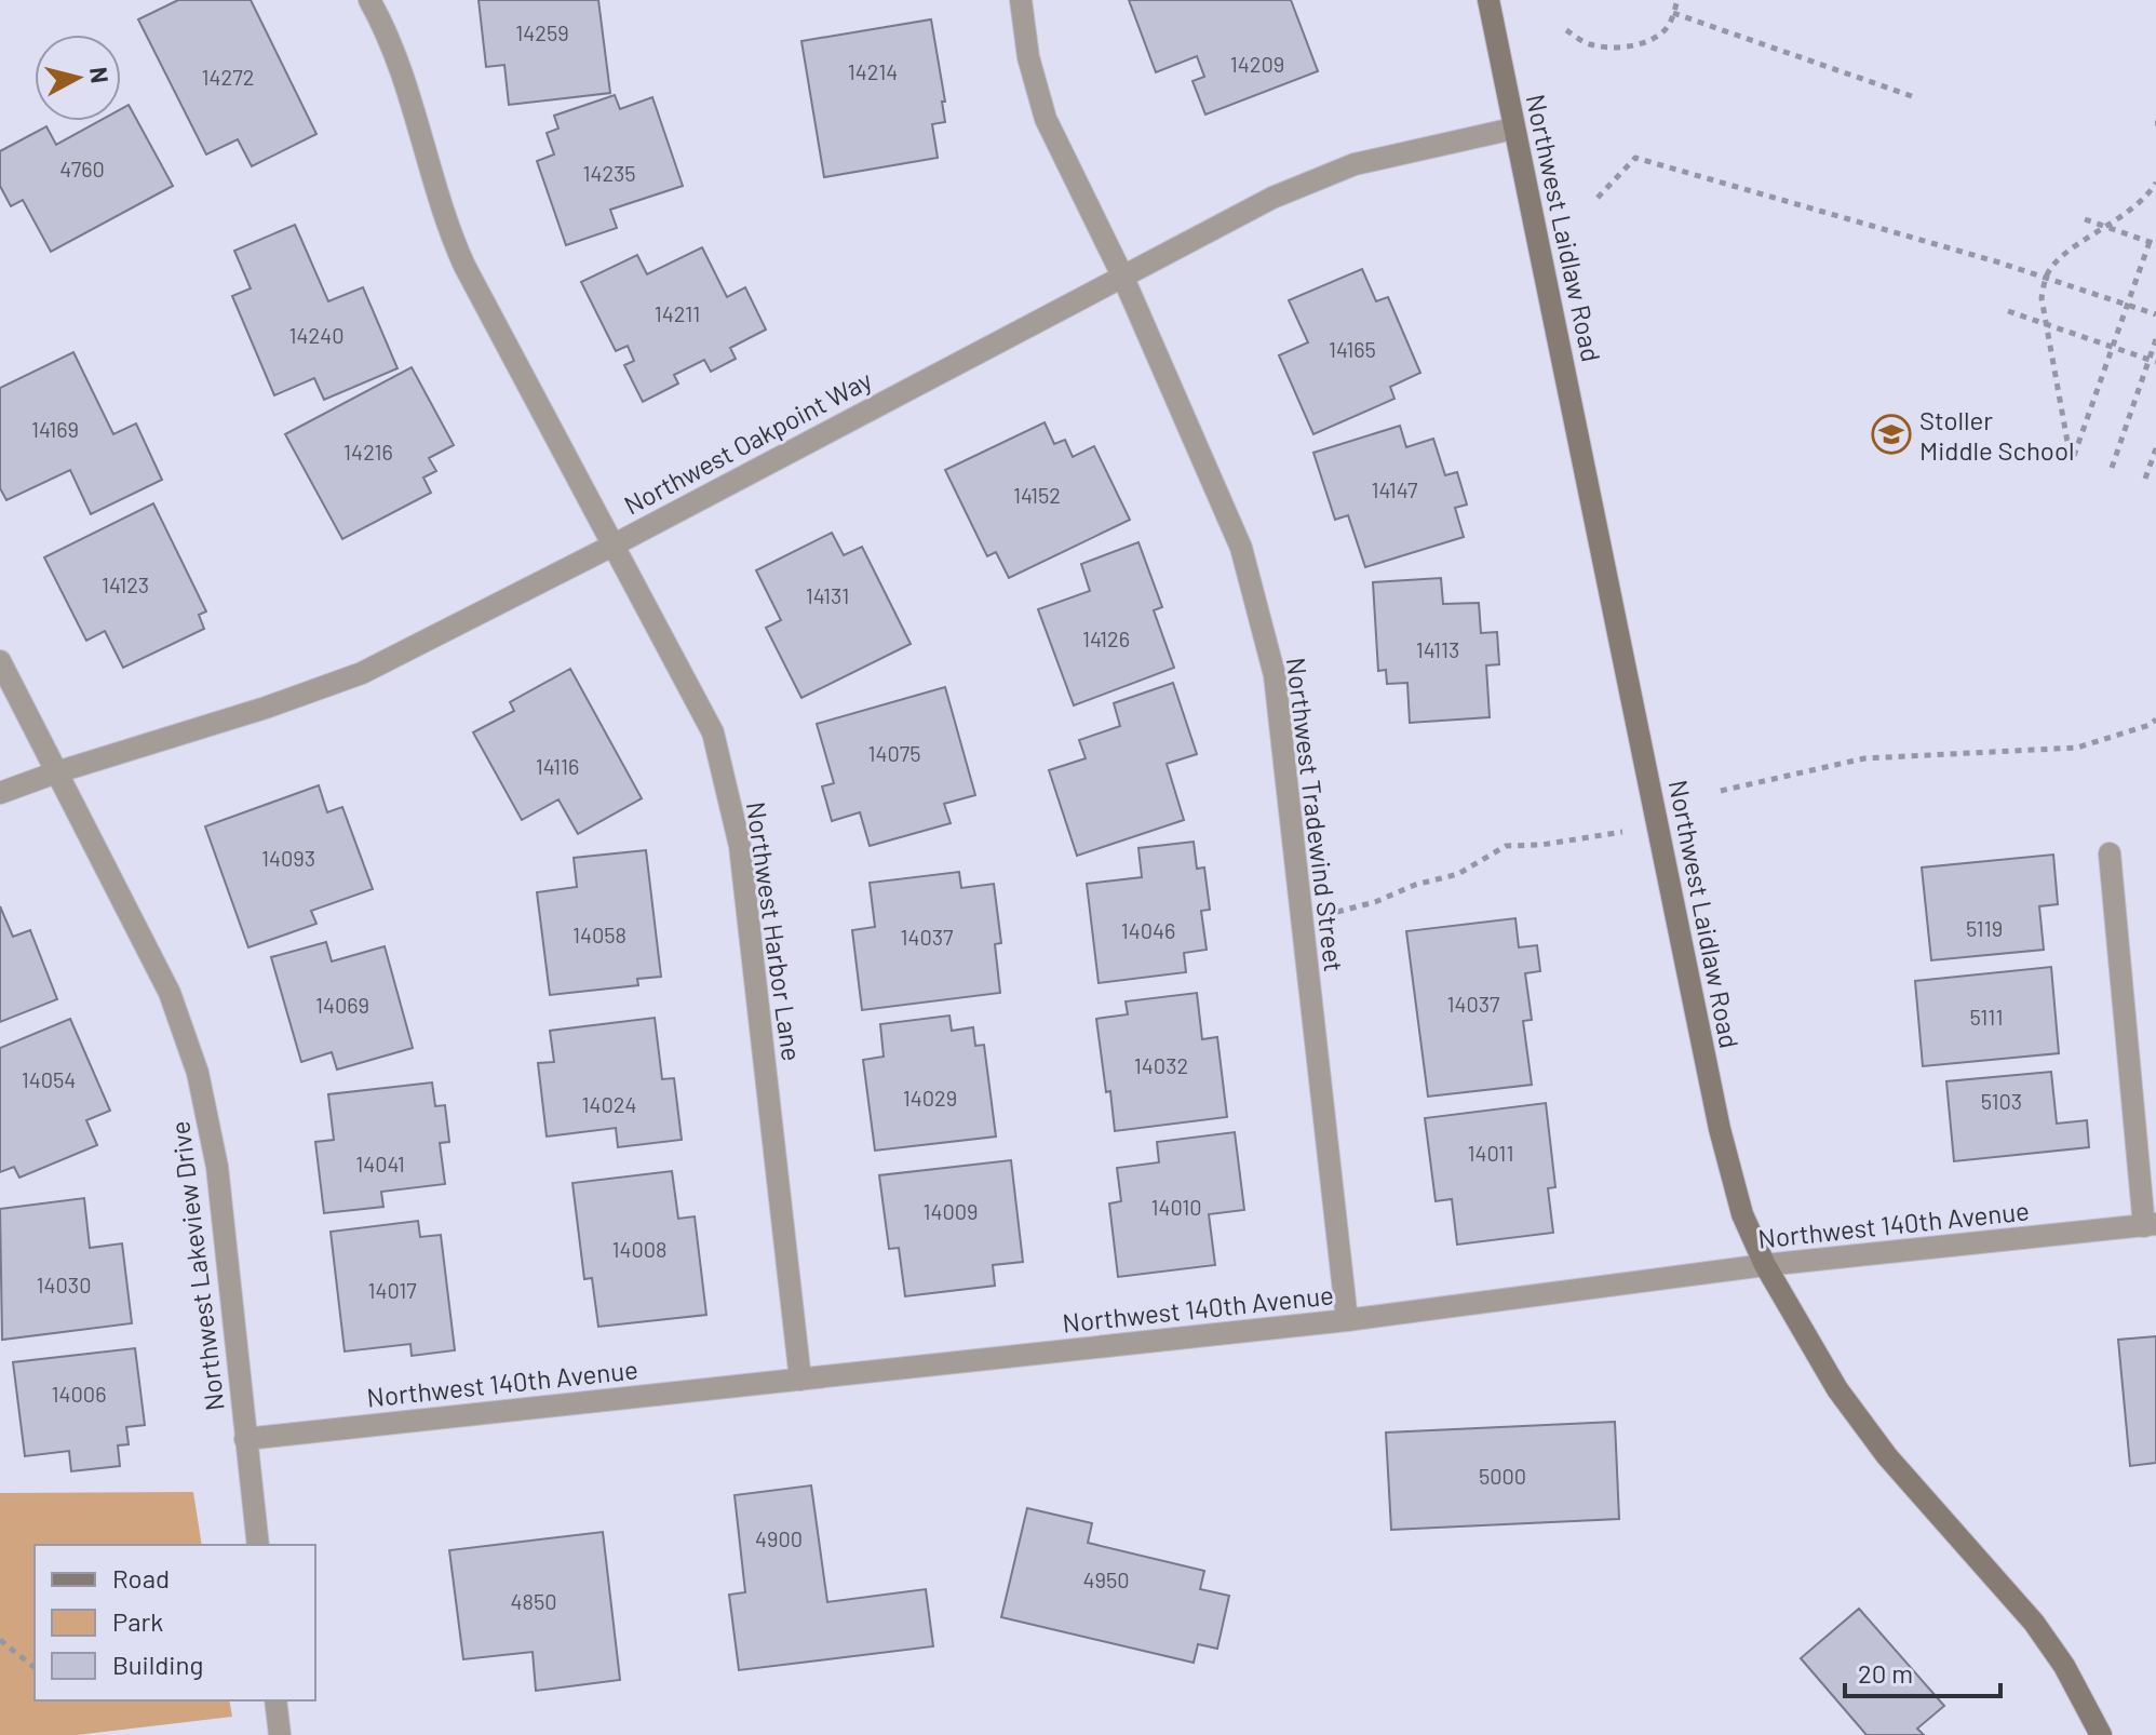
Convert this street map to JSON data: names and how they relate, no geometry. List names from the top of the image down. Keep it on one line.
{"streets":{"main road":["Northwest Laidlaw Road"],"street":["Northwest Oakpoint Way","Northwest Tradewind Street","Northwest Harbor Lane","Northwest 140th Avenue","Northwest Lakeview Drive"]},"crossings":[["Northwest Laidlaw Road","Northwest Oakpoint Way"],["Northwest Laidlaw Road","Northwest 140th Avenue"],["Northwest Oakpoint Way","Northwest Tradewind Street"],["Northwest Oakpoint Way","Northwest Harbor Lane"],["Northwest Oakpoint Way","Northwest Lakeview Drive"],["Northwest Tradewind Street","Northwest 140th Avenue"],["Northwest Harbor Lane","Northwest 140th Avenue"],["Northwest 140th Avenue","Northwest Lakeview Drive"]],"places":{"school or university":["Stoller Middle School"]},"house_numbers":["14259","14209","14214","14272","4760","14235","14211","14240","14165","14169","14216","14147","14152","14123","14131","14126","14113","14075","14116","14093","5119","14046","14058","14037","14037","14069","5111","14032","14054","14029","5103","14024","14011","14041","14010","14009","14008","14030","14017","14006","5000","4900","4950","4850"],"legend":["Road","Park","Building"],"scale_bar":"20 m","north":"right"}
